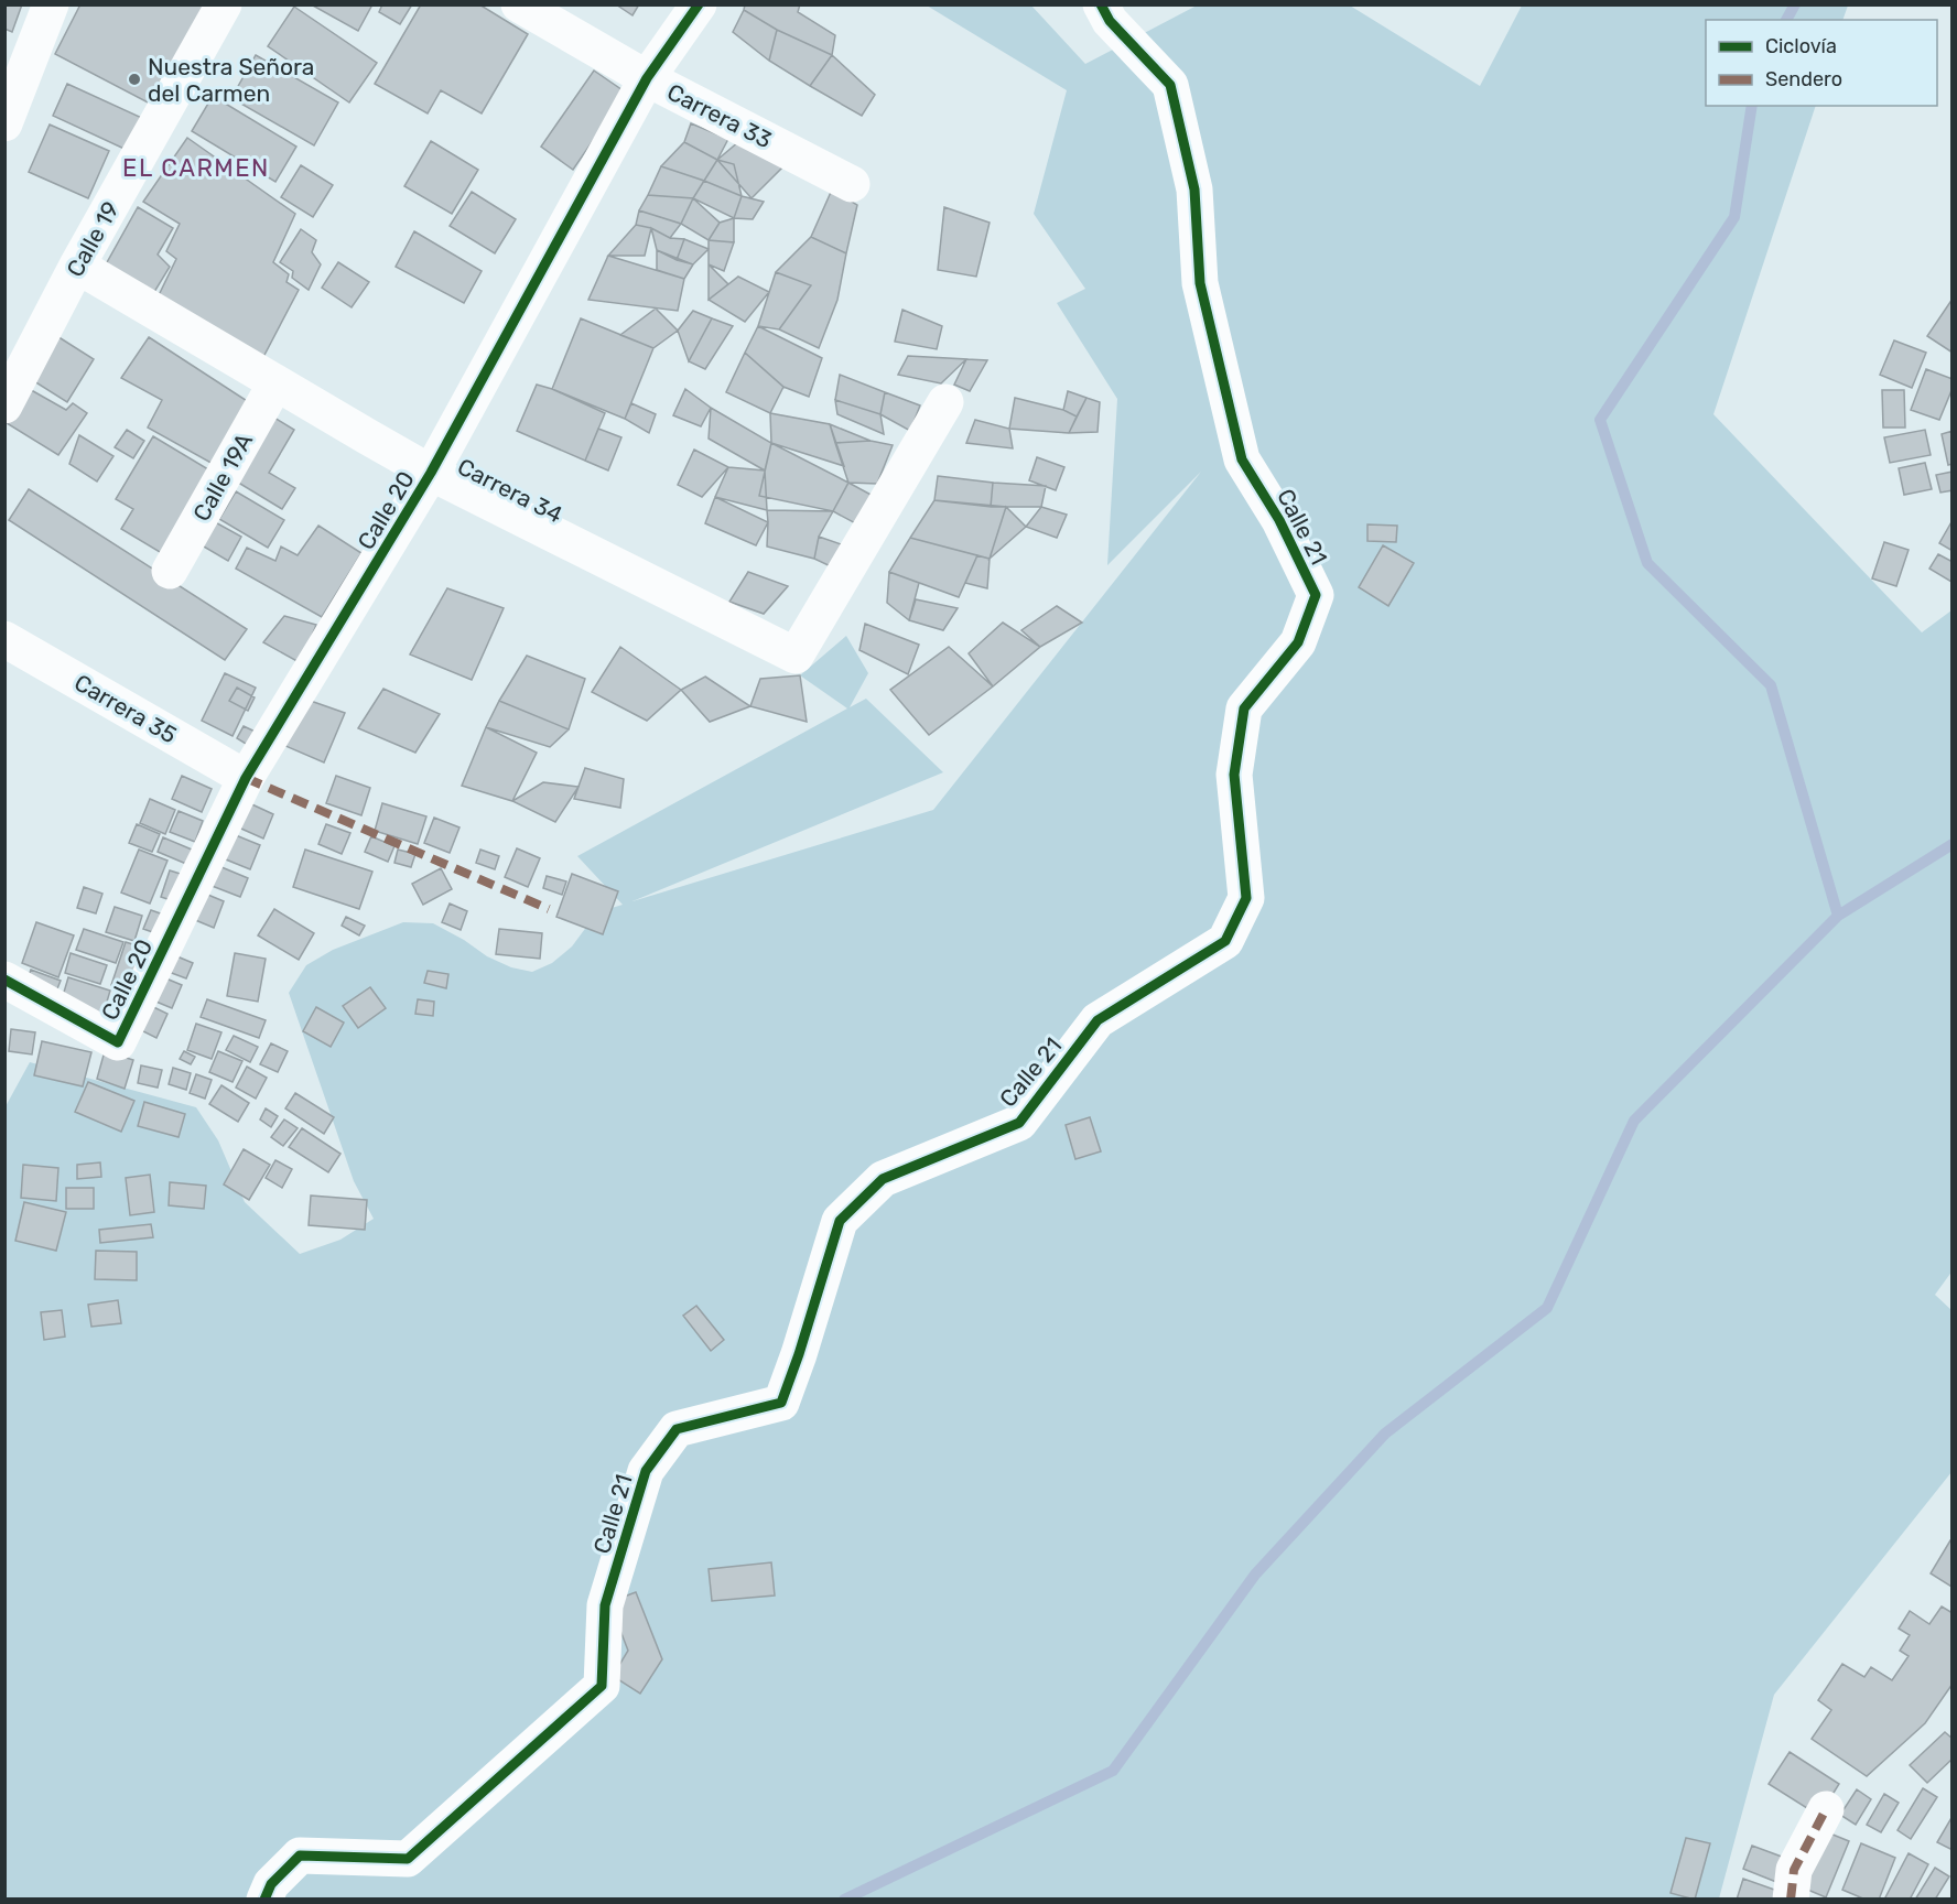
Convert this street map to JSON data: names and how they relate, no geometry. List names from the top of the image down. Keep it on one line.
{"streets":{"street":["Carrera 33","Calle 19","Calle 19A","Carrera 34","Calle 20","Calle 21","Carrera 35"]},"crossings":[["Carrera 33","Calle 20"],["Calle 19","Carrera 34"],["Calle 19A","Carrera 34"],["Carrera 34","Calle 20"],["Calle 20","Carrera 35"]],"districts":["EL CARMEN"],"places":["Nuestra Señora del Carmen"],"legend":["Ciclovía","Sendero"]}
